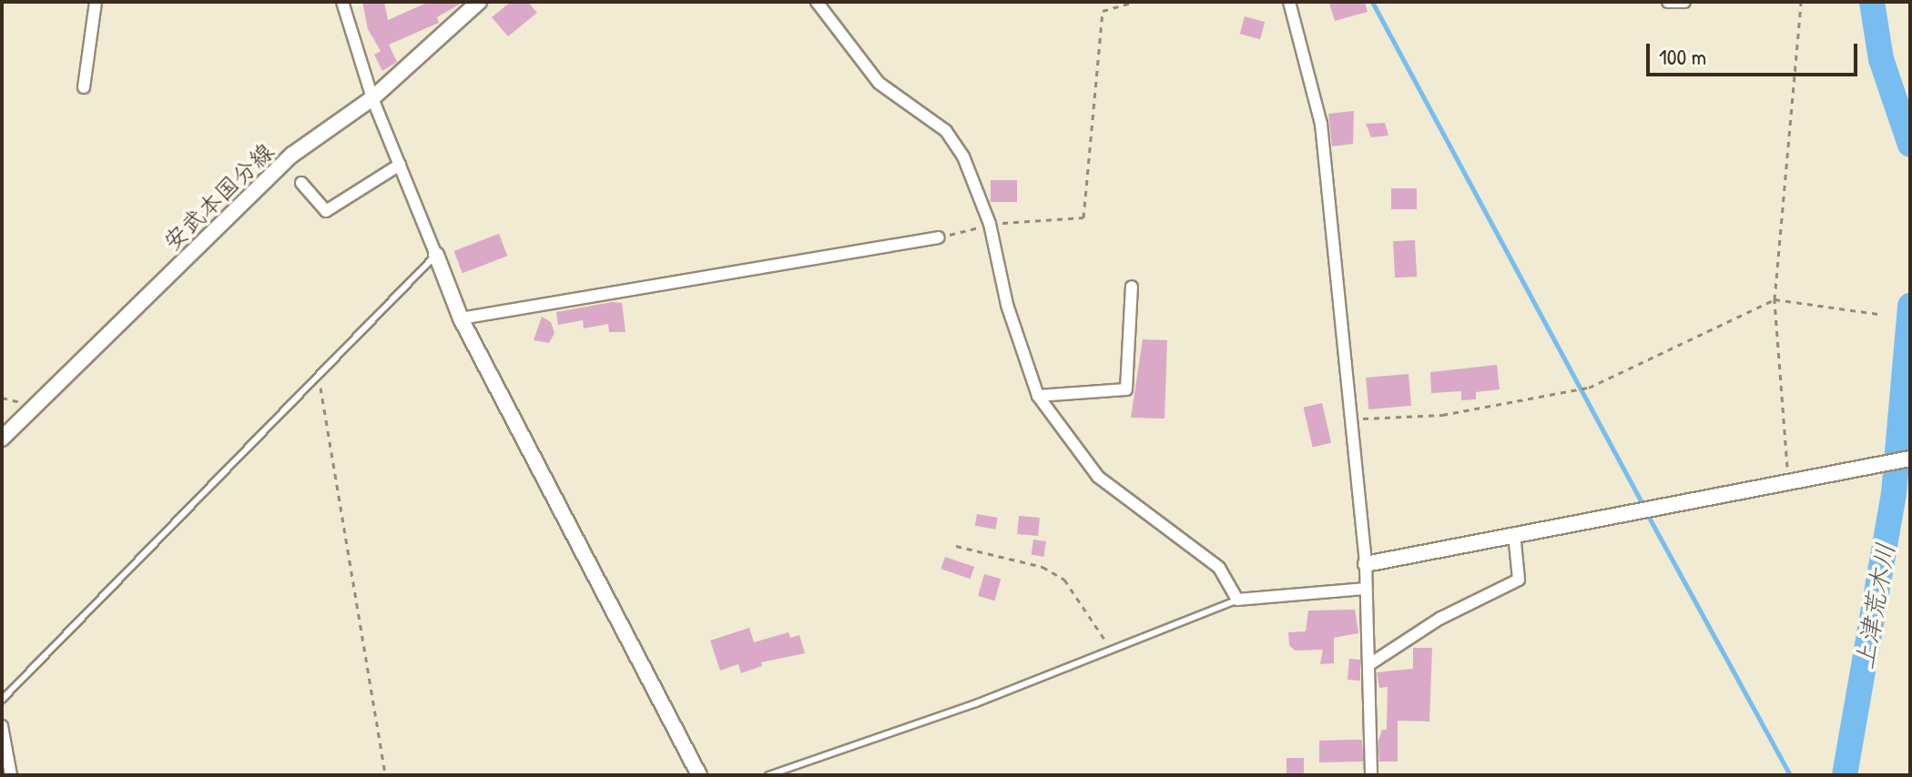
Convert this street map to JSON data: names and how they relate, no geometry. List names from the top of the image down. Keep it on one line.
{"streets":{"street":["安武本国分線"]},"water":["上津荒木川"],"scale_bar":"100 m"}
